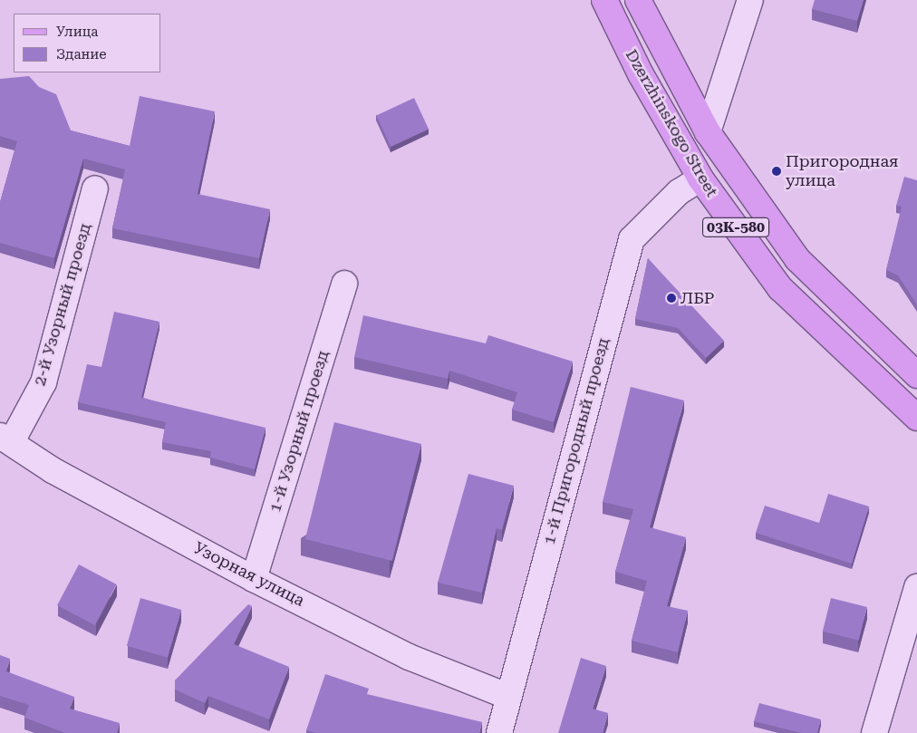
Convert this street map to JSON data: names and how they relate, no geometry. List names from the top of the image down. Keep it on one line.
{"streets":{"main road":["Dzerzhinskogo Street","03К-580"],"street":["2-й Узорный проезд","1-й Узорный проезд","1-й Пригородный проезд","Узорная улица"]},"crossings":[["Dzerzhinskogo Street","1-й Пригородный проезд"],["2-й Узорный проезд","Узорная улица"],["1-й Узорный проезд","Узорная улица"],["1-й Пригородный проезд","Узорная улица"]],"places":["Пригородная улица","ЛБР"],"legend":["Улица","Здание"]}
